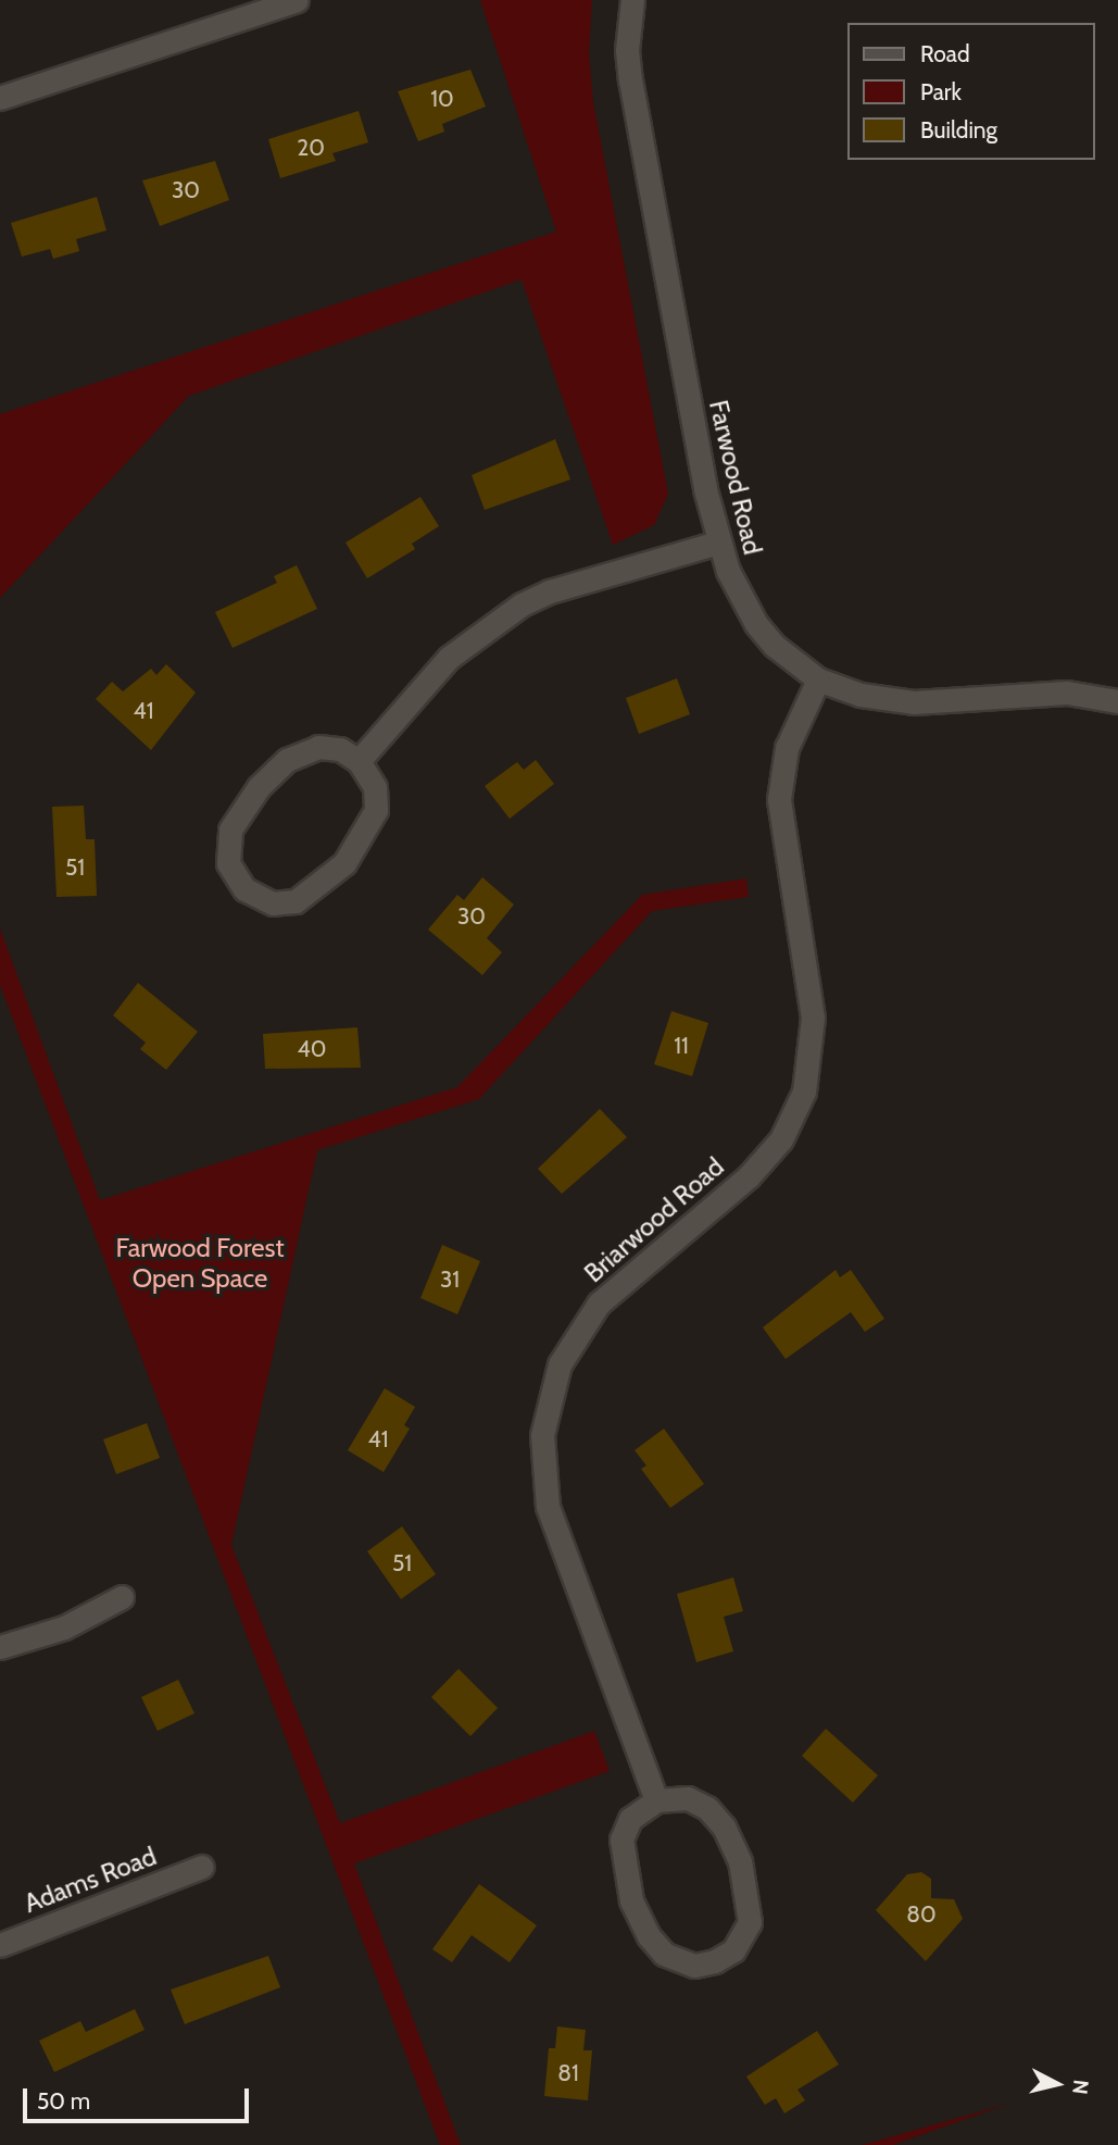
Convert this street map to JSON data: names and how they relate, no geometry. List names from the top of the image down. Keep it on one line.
{"streets":{"street":["Farwood Road","Briarwood Road","Adams Road"]},"crossings":[["Farwood Road","Briarwood Road"]],"parks":["Farwood Forest Open Space"],"house_numbers":["10","20","30","41","51","30","11","40","31","41","51","80","81"],"legend":["Road","Park","Building"],"scale_bar":"50 m","north":"right"}
